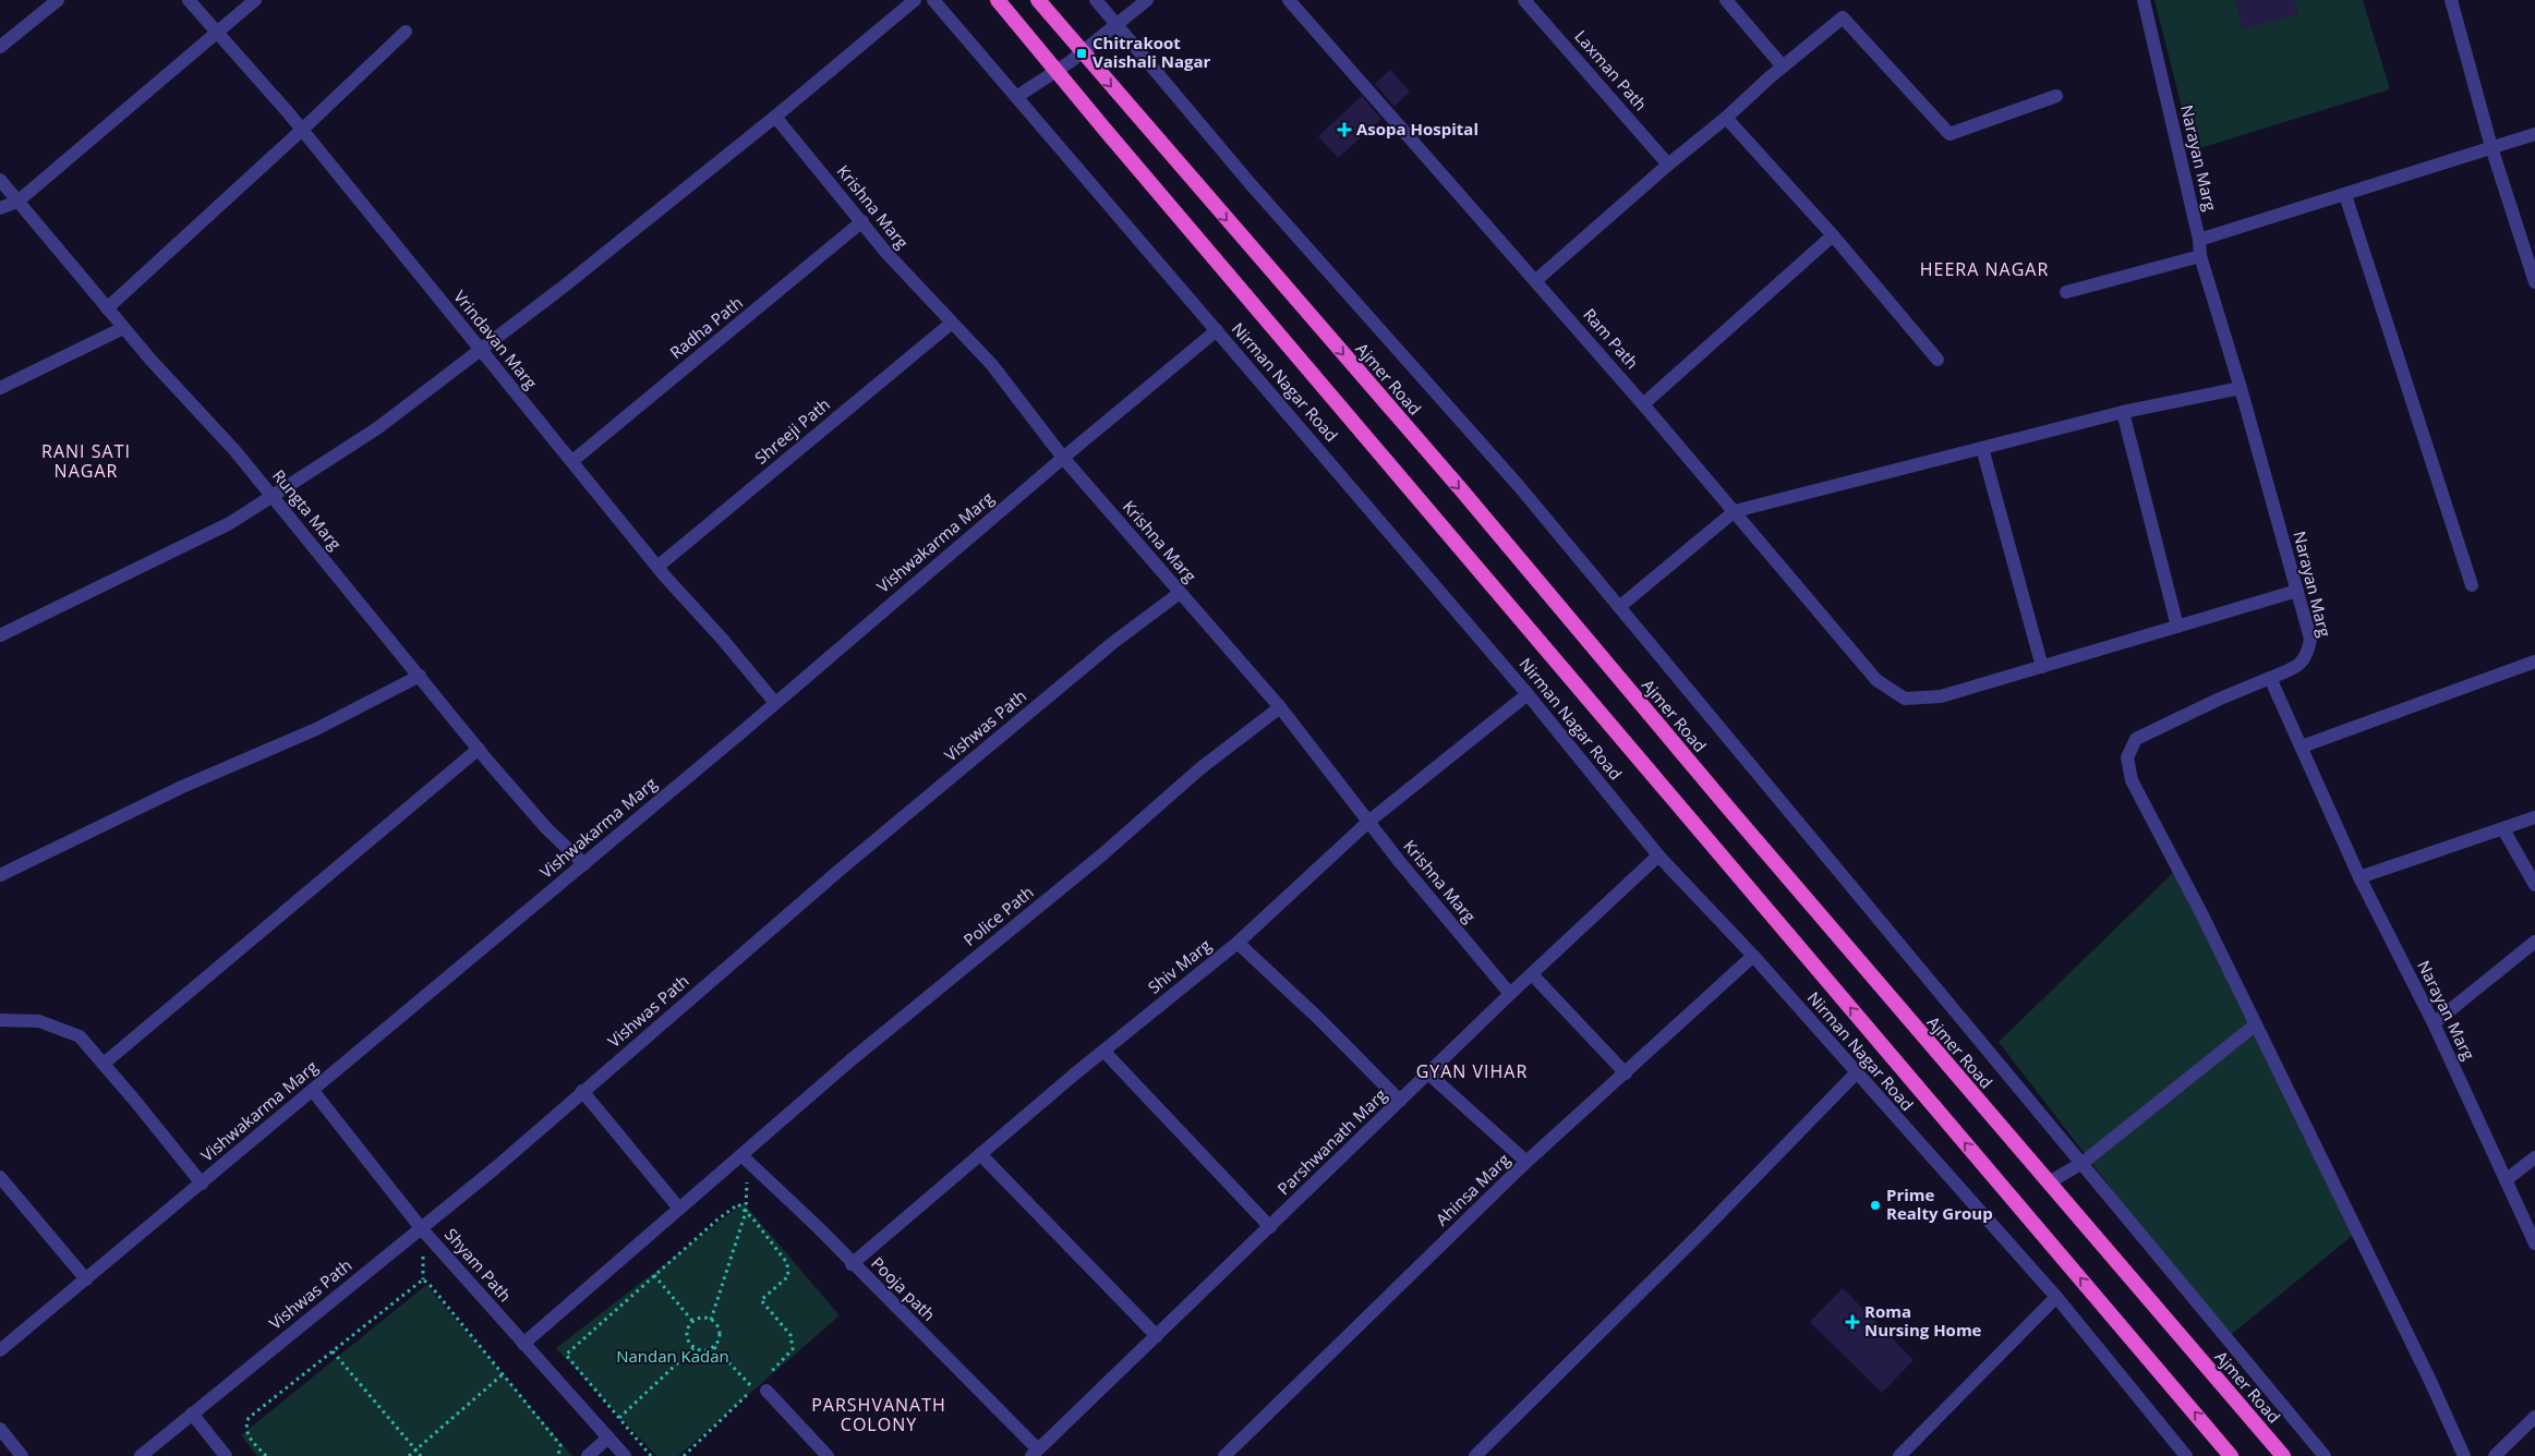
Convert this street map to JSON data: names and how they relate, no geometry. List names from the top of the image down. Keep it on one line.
{"streets":{"highway":["Ajmer Road"],"street":["Laxman Path","Narayan Marg","Krishna Marg","Radha Path","Ram Path","Vrindavan Marg","Nirman Nagar Road","Shreeji Path","Rungta Marg","Vishwakarma Marg","Vishwas Path","Police Path","Shiv Marg","Parshwanath Marg","Ahinsa Marg","Shyam Path","Pooja path"]},"crossings":[["Krishna Marg","Radha Path"],["Krishna Marg","Shreeji Path"],["Krishna Marg","Vishwakarma Marg"],["Krishna Marg","Vishwas Path"],["Krishna Marg","Police Path"],["Krishna Marg","Shiv Marg"],["Krishna Marg","Parshwanath Marg"],["Radha Path","Vrindavan Marg"],["Vrindavan Marg","Shreeji Path"],["Vrindavan Marg","Vishwakarma Marg"],["Nirman Nagar Road","Vishwakarma Marg"],["Nirman Nagar Road","Shiv Marg"],["Nirman Nagar Road","Parshwanath Marg"],["Nirman Nagar Road","Ahinsa Marg"],["Rungta Marg","Vishwakarma Marg"],["Vishwakarma Marg","Shyam Path"],["Vishwas Path","Shyam Path"],["Police Path","Shyam Path"],["Police Path","Pooja path"],["Shiv Marg","Pooja path"],["Parshwanath Marg","Pooja path"]],"districts":["HEERA NAGAR","RANI SATI NAGAR","GYAN VIHAR","PARSHVANATH COLONY"],"parks":["Nandan Kadan"],"places":{"transit":["Chitrakoot Vaishali Nagar"],"health":["Asopa Hospital","Roma Nursing Home"],"other":["Prime Realty Group"]}}
